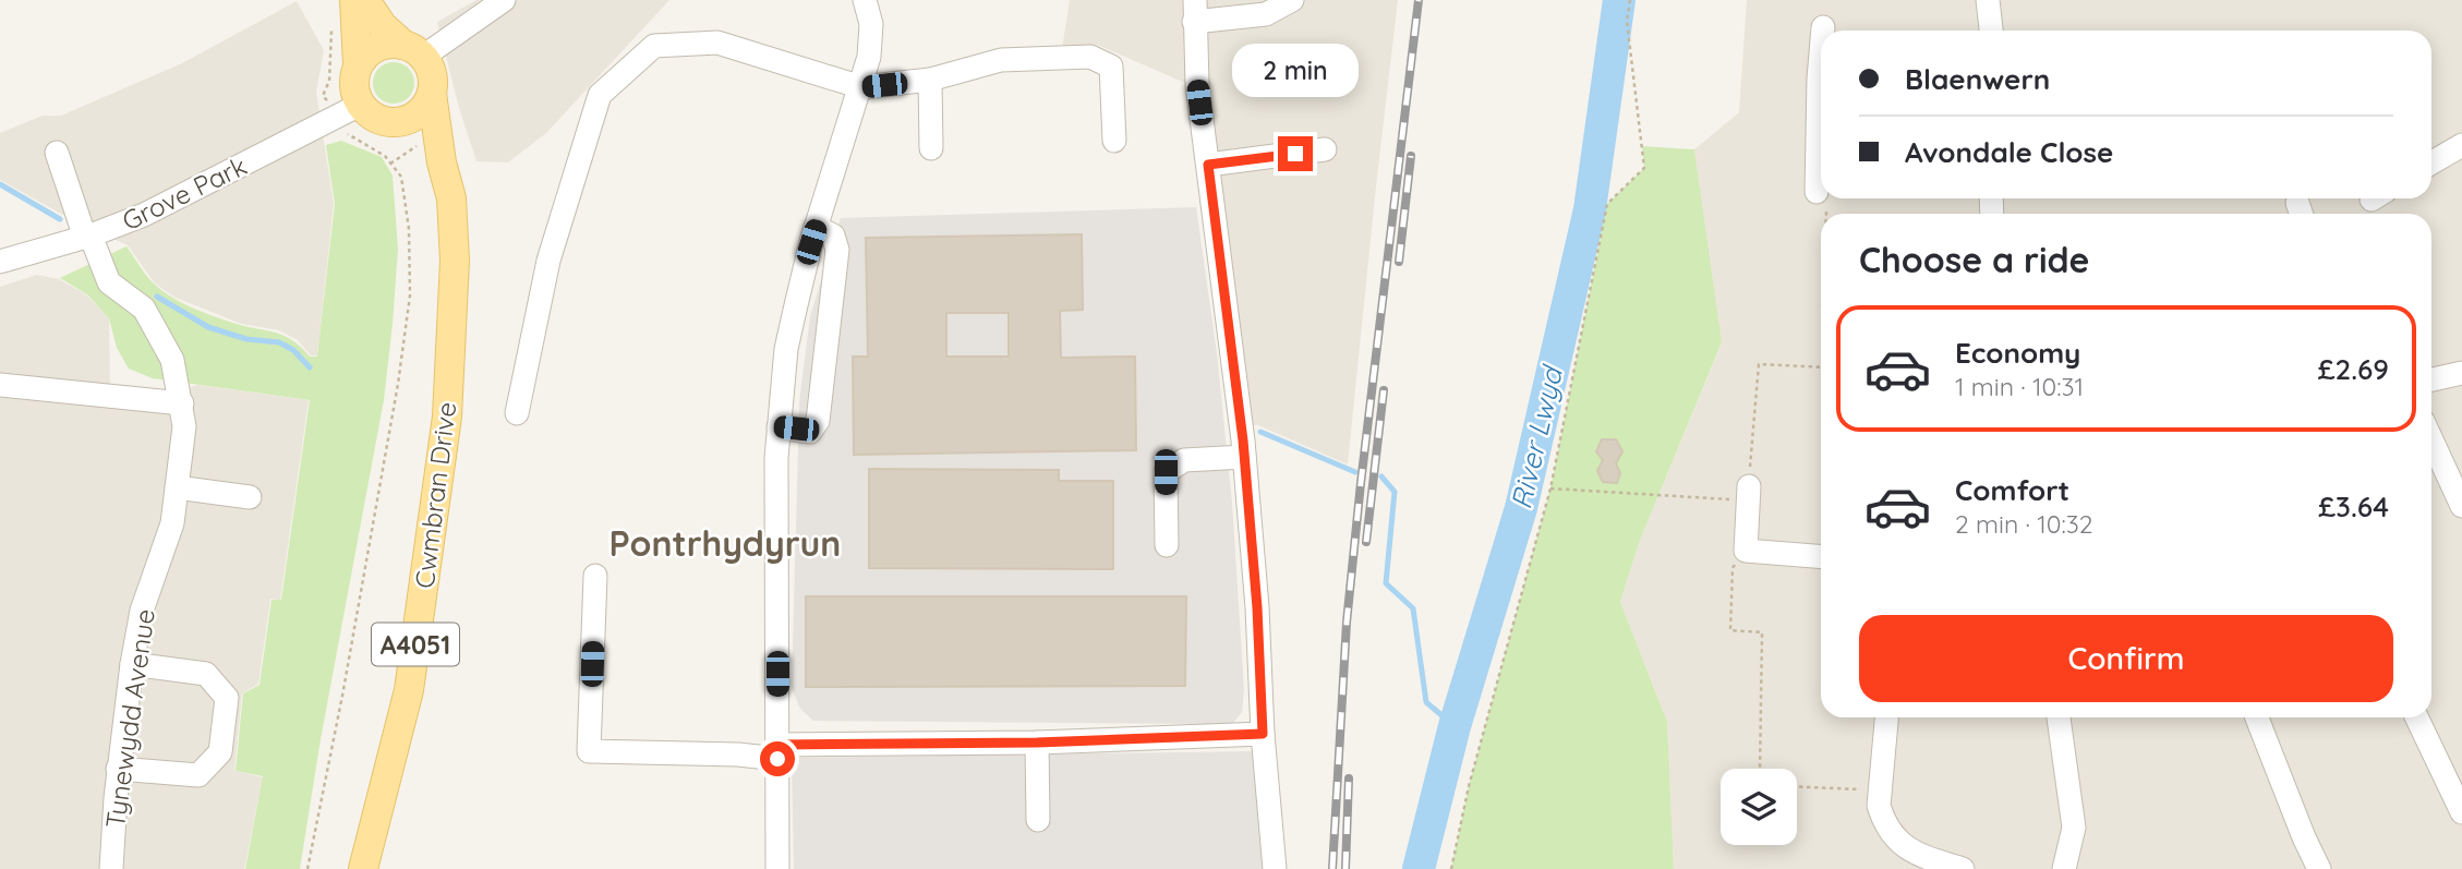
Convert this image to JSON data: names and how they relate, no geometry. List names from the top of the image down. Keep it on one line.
{"streets":{"main road":["Cwmbran Drive","A4051"],"street":["Grove Park","Tynewydd Avenue"]},"crossings":[["Grove Park","A4051"],["Grove Park","Tynewydd Avenue"],["Cwmbran Drive","A4051"]],"districts":["Pontrhydyrun"],"water":["River Lwyd"],"page":{"banner":["Blaenwern","Avondale Close"],"bubble":"2 min","heading":"Choose a ride","list":[{"name":"Economy","note":"1 min · 10:31","value":"£2.69"},{"name":"Comfort","note":"2 min · 10:32","value":"£3.64"}],"buttons":"Confirm"}}
